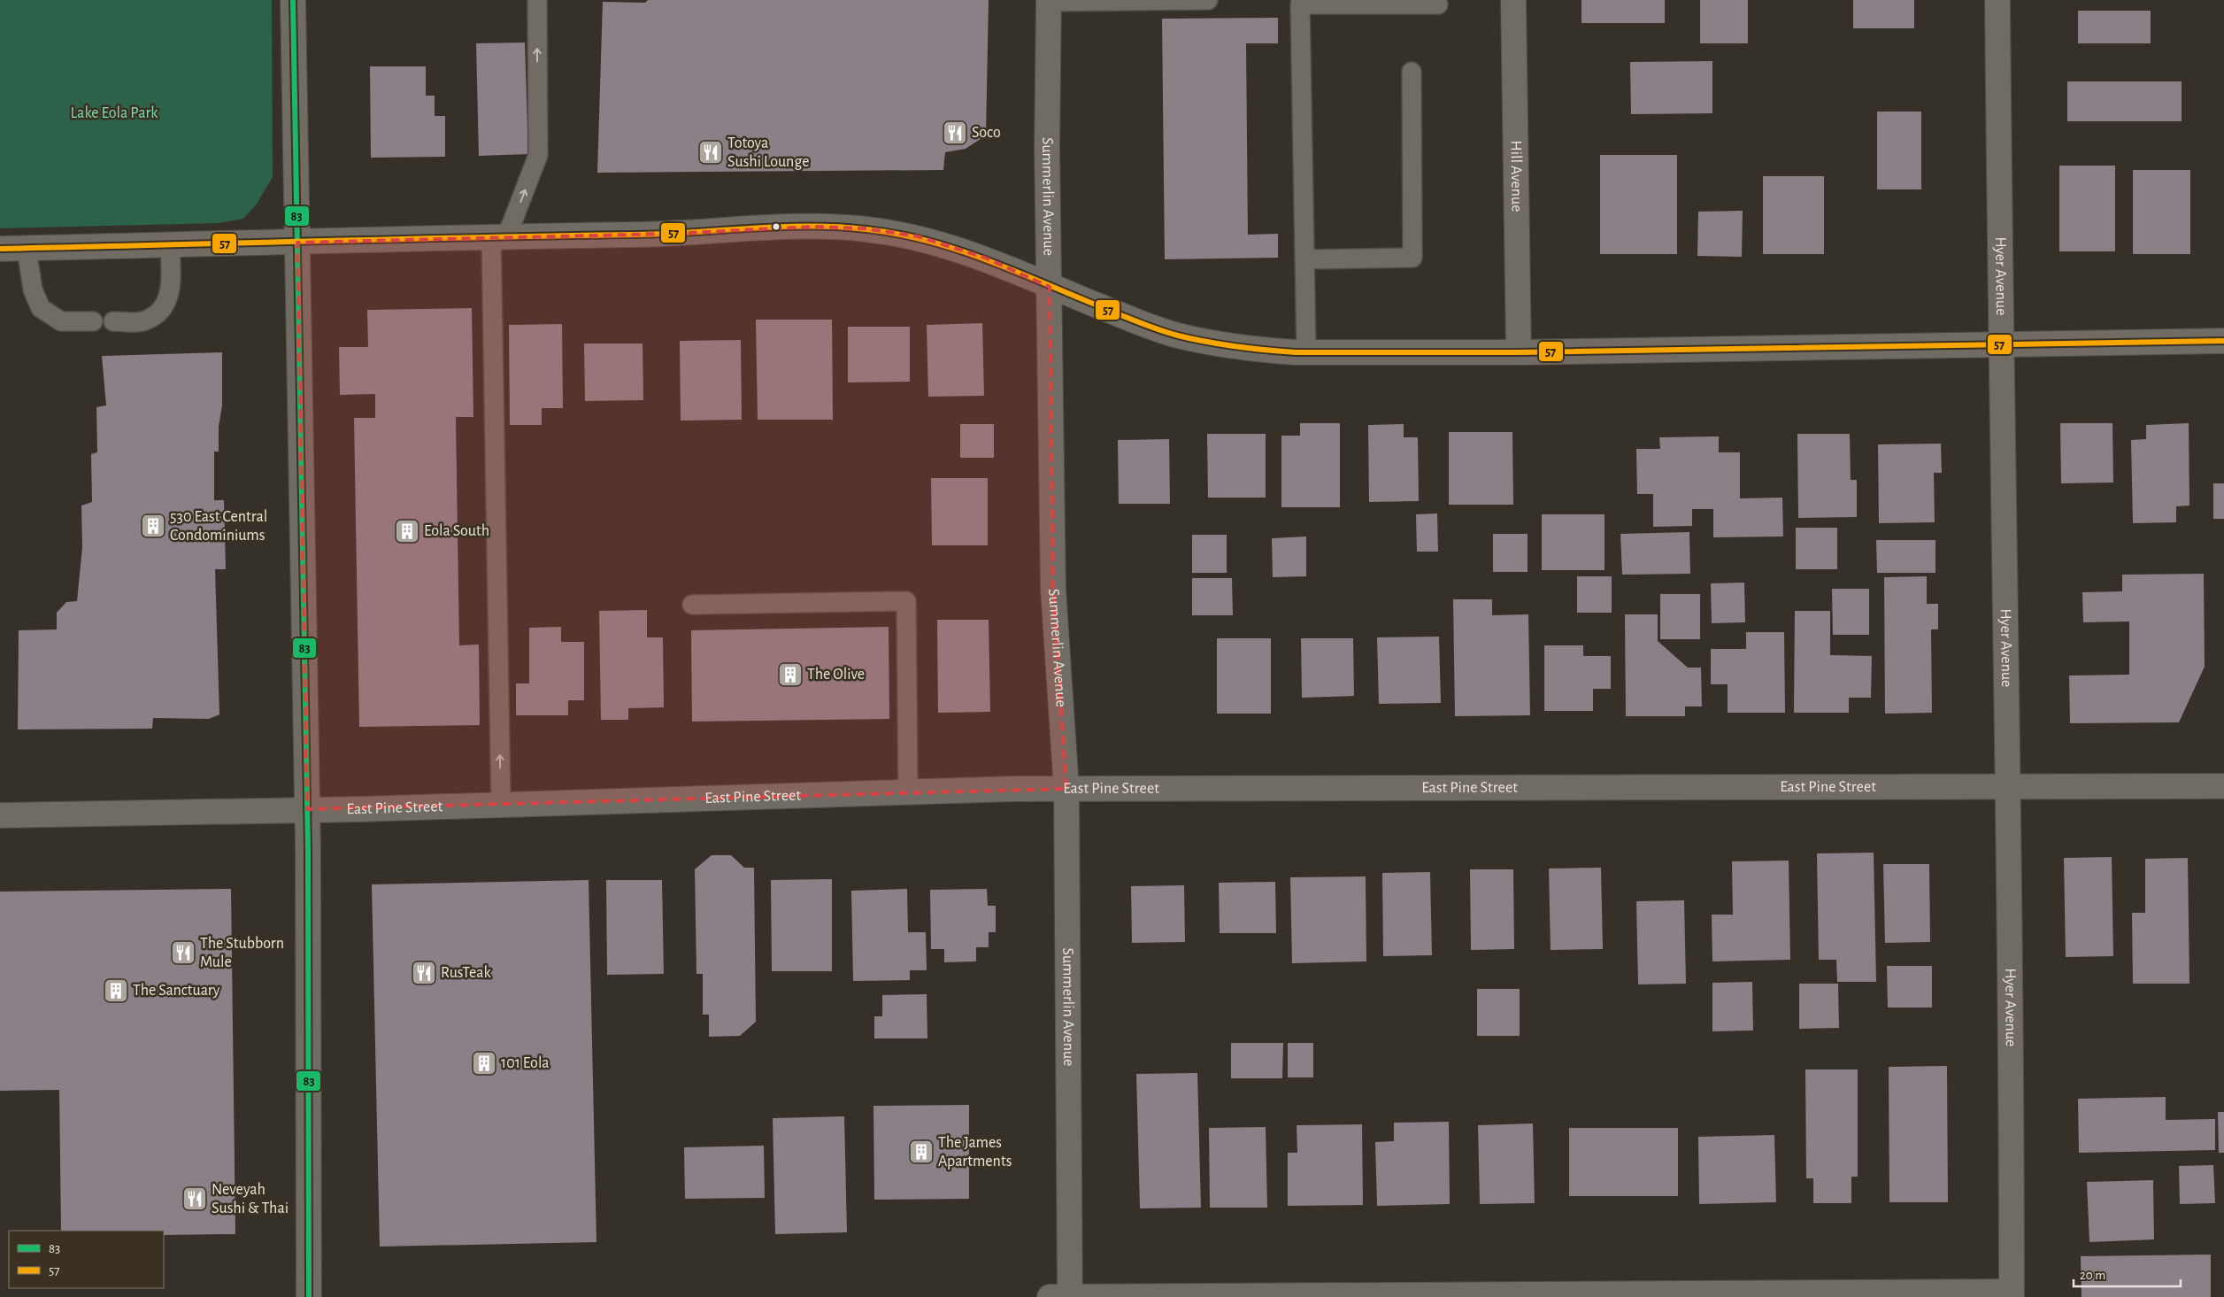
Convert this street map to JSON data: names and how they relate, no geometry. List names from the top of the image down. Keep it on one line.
{"streets":{"street":["Hill Avenue","Summerlin Avenue","Hyer Avenue","East Pine Street"]},"crossings":[["Summerlin Avenue","East Pine Street"],["Hyer Avenue","East Pine Street"]],"parks":["Lake Eola Park"],"places":{"restaurant":["Soco","Totoya Sushi Lounge","The Stubborn Mule","RusTeak","Neveyah Sushi & Thai"],"building":["530 East Central Condominiums","Eola South","The Olive","The Sanctuary","101 Eola","The James Apartments"]},"lines":["transit line 83","transit line 57"],"legend":["83","57"],"scale_bar":"20 m"}
